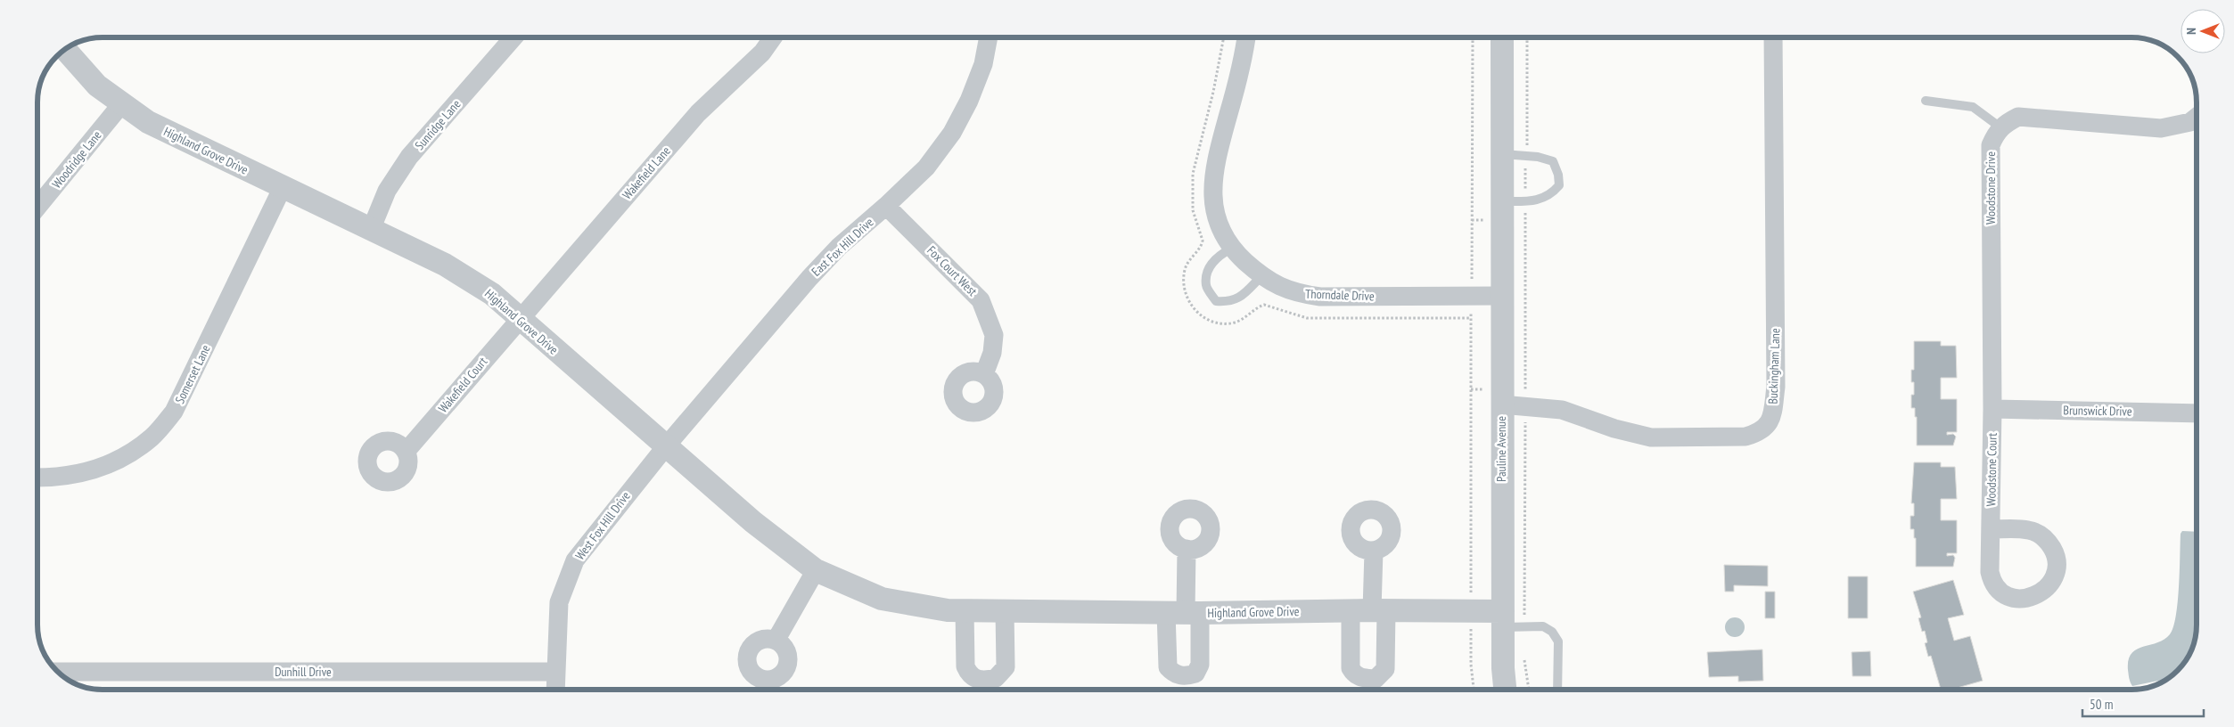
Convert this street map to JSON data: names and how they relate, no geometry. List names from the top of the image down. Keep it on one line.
{"streets":{"street":["Sunridge Lane","Highland Grove Drive","Woodridge Lane","Wakefield Lane","Woodstone Drive","East Fox Hill Drive","Fox Court West","Thorndale Drive","Buckingham Lane","Somerset Lane","Wakefield Court","Brunswick Drive","Pauline Avenue","Woodstone Court","West Fox Hill Drive","Dunhill Drive"]},"crossings":[["Sunridge Lane","Highland Grove Drive"],["Highland Grove Drive","Woodridge Lane"],["Highland Grove Drive","Wakefield Lane"],["Highland Grove Drive","East Fox Hill Drive"],["Highland Grove Drive","Somerset Lane"],["Highland Grove Drive","Wakefield Court"],["Highland Grove Drive","Pauline Avenue"],["Highland Grove Drive","West Fox Hill Drive"],["Wakefield Lane","Wakefield Court"],["Woodstone Drive","Brunswick Drive"],["Woodstone Drive","Woodstone Court"],["East Fox Hill Drive","Fox Court West"],["East Fox Hill Drive","West Fox Hill Drive"],["Thorndale Drive","Pauline Avenue"],["Buckingham Lane","Pauline Avenue"],["Brunswick Drive","Woodstone Court"],["West Fox Hill Drive","Dunhill Drive"]],"scale_bar":"50 m","north":"left"}
